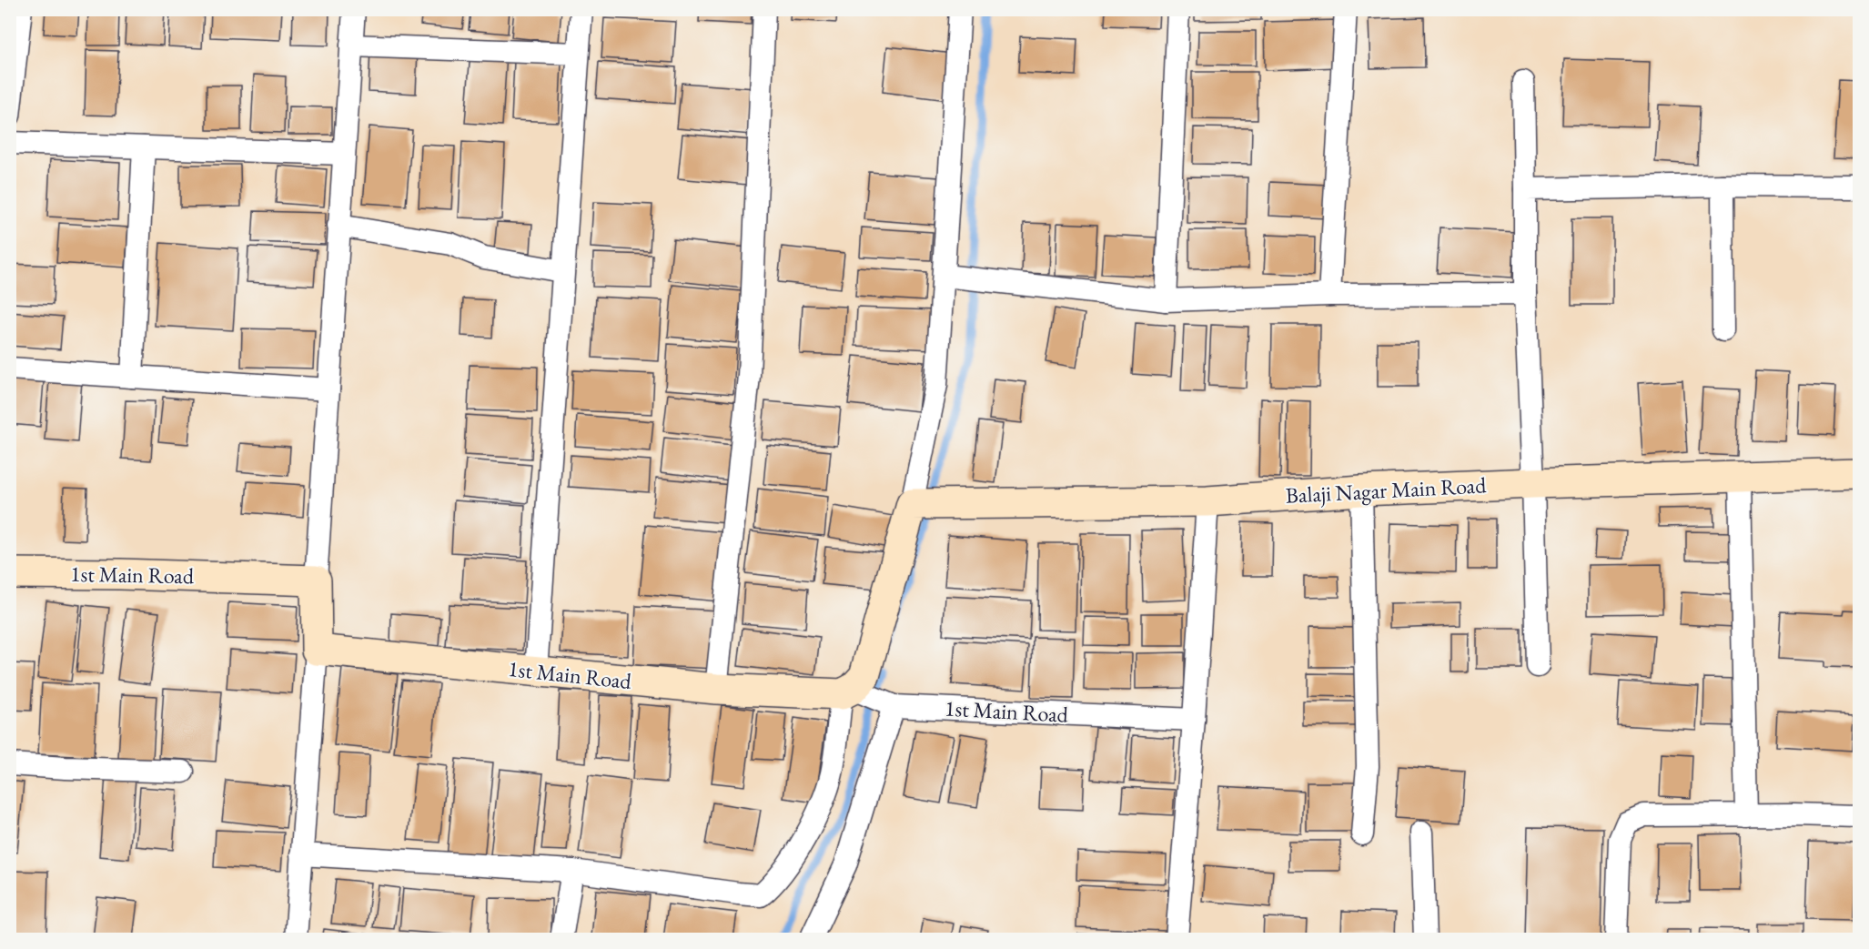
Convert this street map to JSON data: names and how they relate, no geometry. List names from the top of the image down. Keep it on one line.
{"streets":{"main road":["Balaji Nagar Main Road","1st Main Road"]}}
